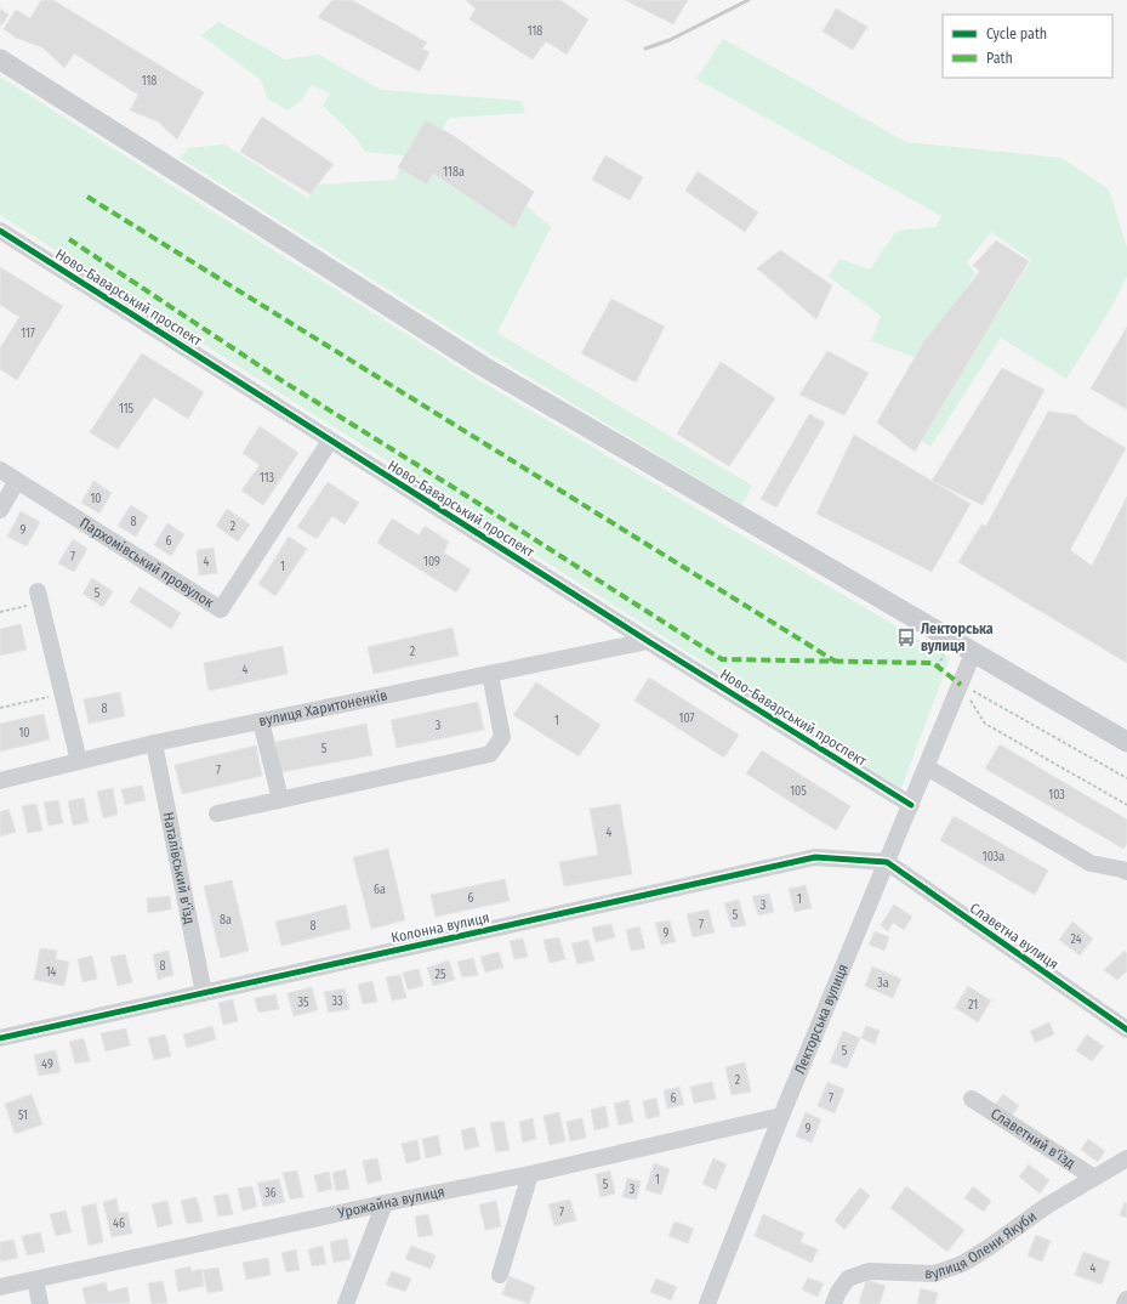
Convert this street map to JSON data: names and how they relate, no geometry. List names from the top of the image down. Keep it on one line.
{"streets":{"street":["Ново-Баварський проспект","Пархомівський провулок","вулиця Харитоненків","Наталівський в'їзд","Колонна вулиця","Славетна вулиця","Лекторська вулиця","Славетний в'їзд","Урожайна вулиця","вулиця Олени Якуби"]},"crossings":[["Ново-Баварський проспект","Пархомівський провулок"],["Ново-Баварський проспект","вулиця Харитоненків"],["Ново-Баварський проспект","Лекторська вулиця"],["вулиця Харитоненків","Наталівський в'їзд"],["Наталівський в'їзд","Колонна вулиця"],["Колонна вулиця","Славетна вулиця"],["Колонна вулиця","Лекторська вулиця"],["Славетна вулиця","Лекторська вулиця"],["Лекторська вулиця","Урожайна вулиця"],["Славетний в'їзд","вулиця Олени Якуби"]],"places":{"bus stop":["Лекторська вулиця"]},"house_numbers":["118","118","118а","117","115","113","10","8","2","9","6","7","4","109","1","5","2","4","8","107","1","3","10","5","7","105","103","4","103а","6а","6","1","3","5","8а","7","8","9","24","8","14","25","3а","33","35","21","5","49","2","6","7","51","9","1","5","3","36","7","46","4"],"legend":["Cycle path","Path"]}
